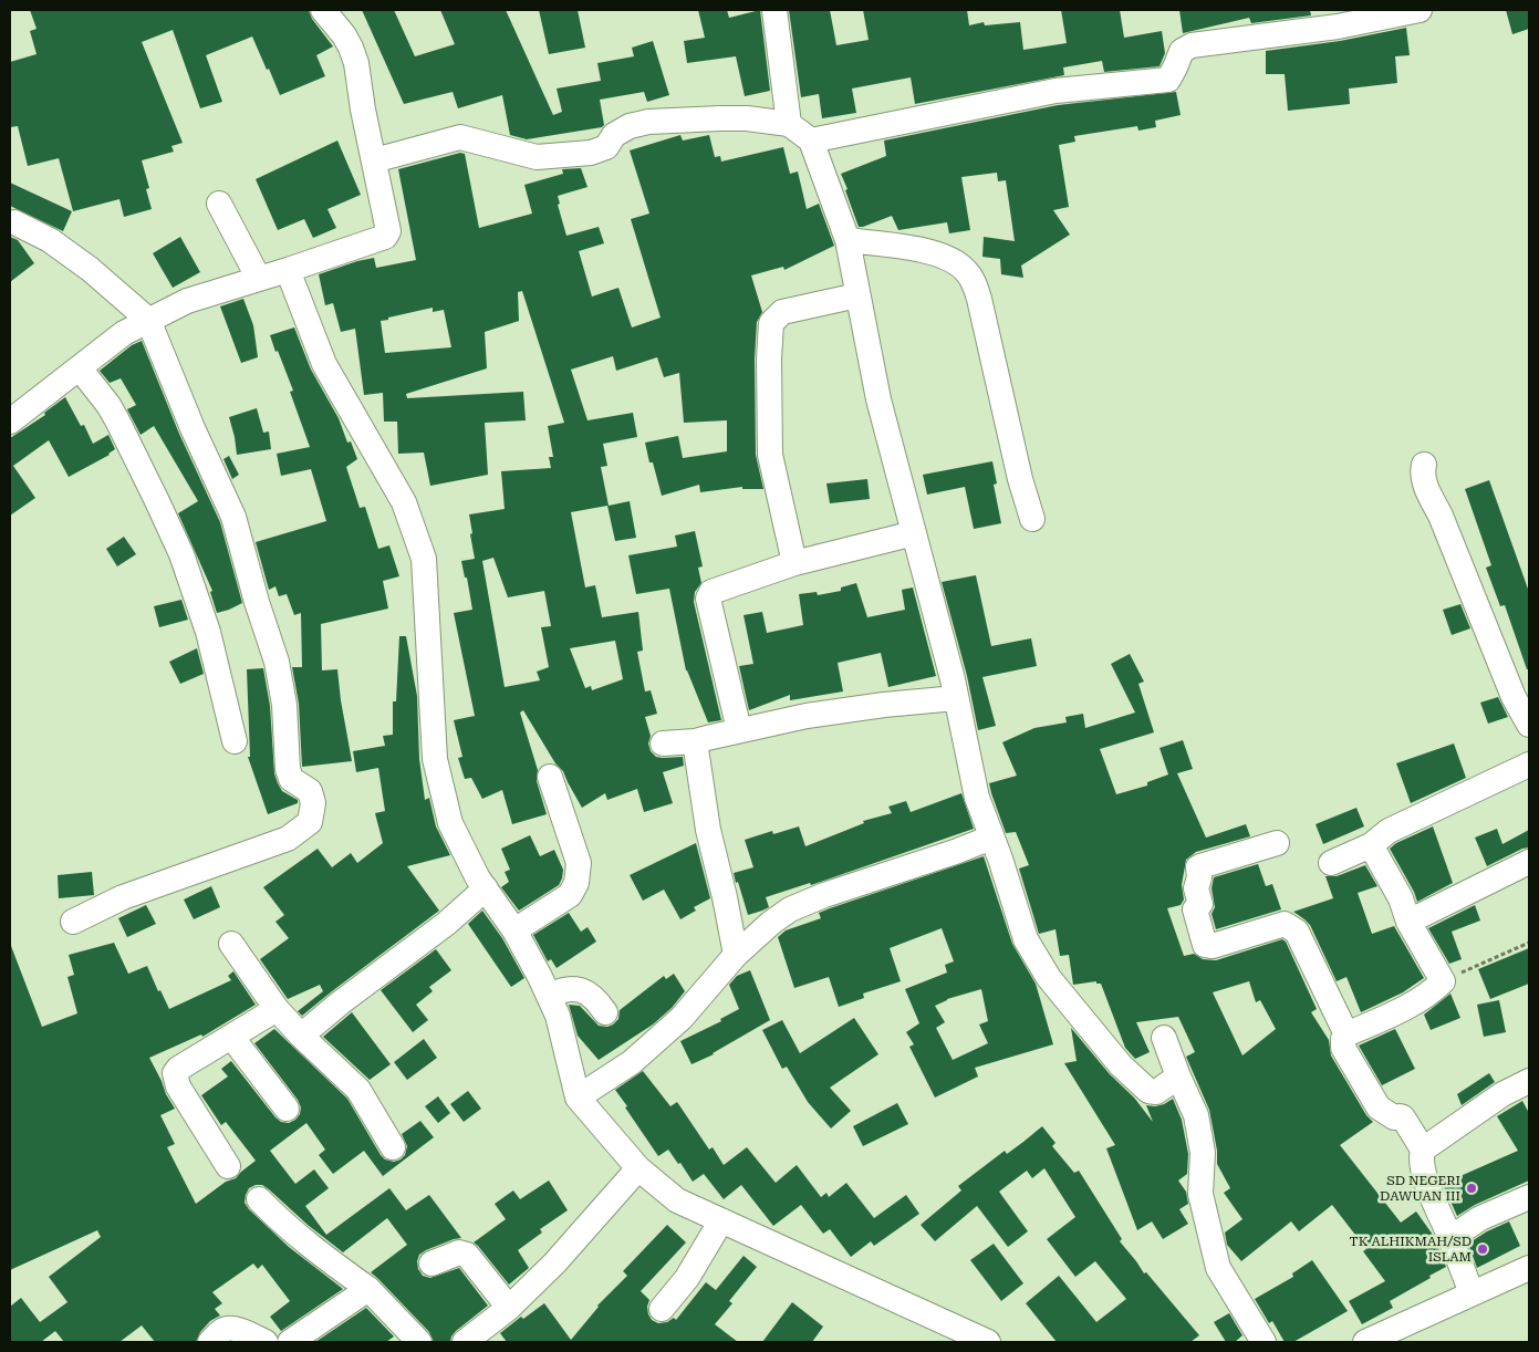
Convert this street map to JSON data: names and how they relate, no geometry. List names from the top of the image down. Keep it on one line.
{"places":["SD NEGERI DAWUAN III","TK ALHIKMAH/SD ISLAM"]}
